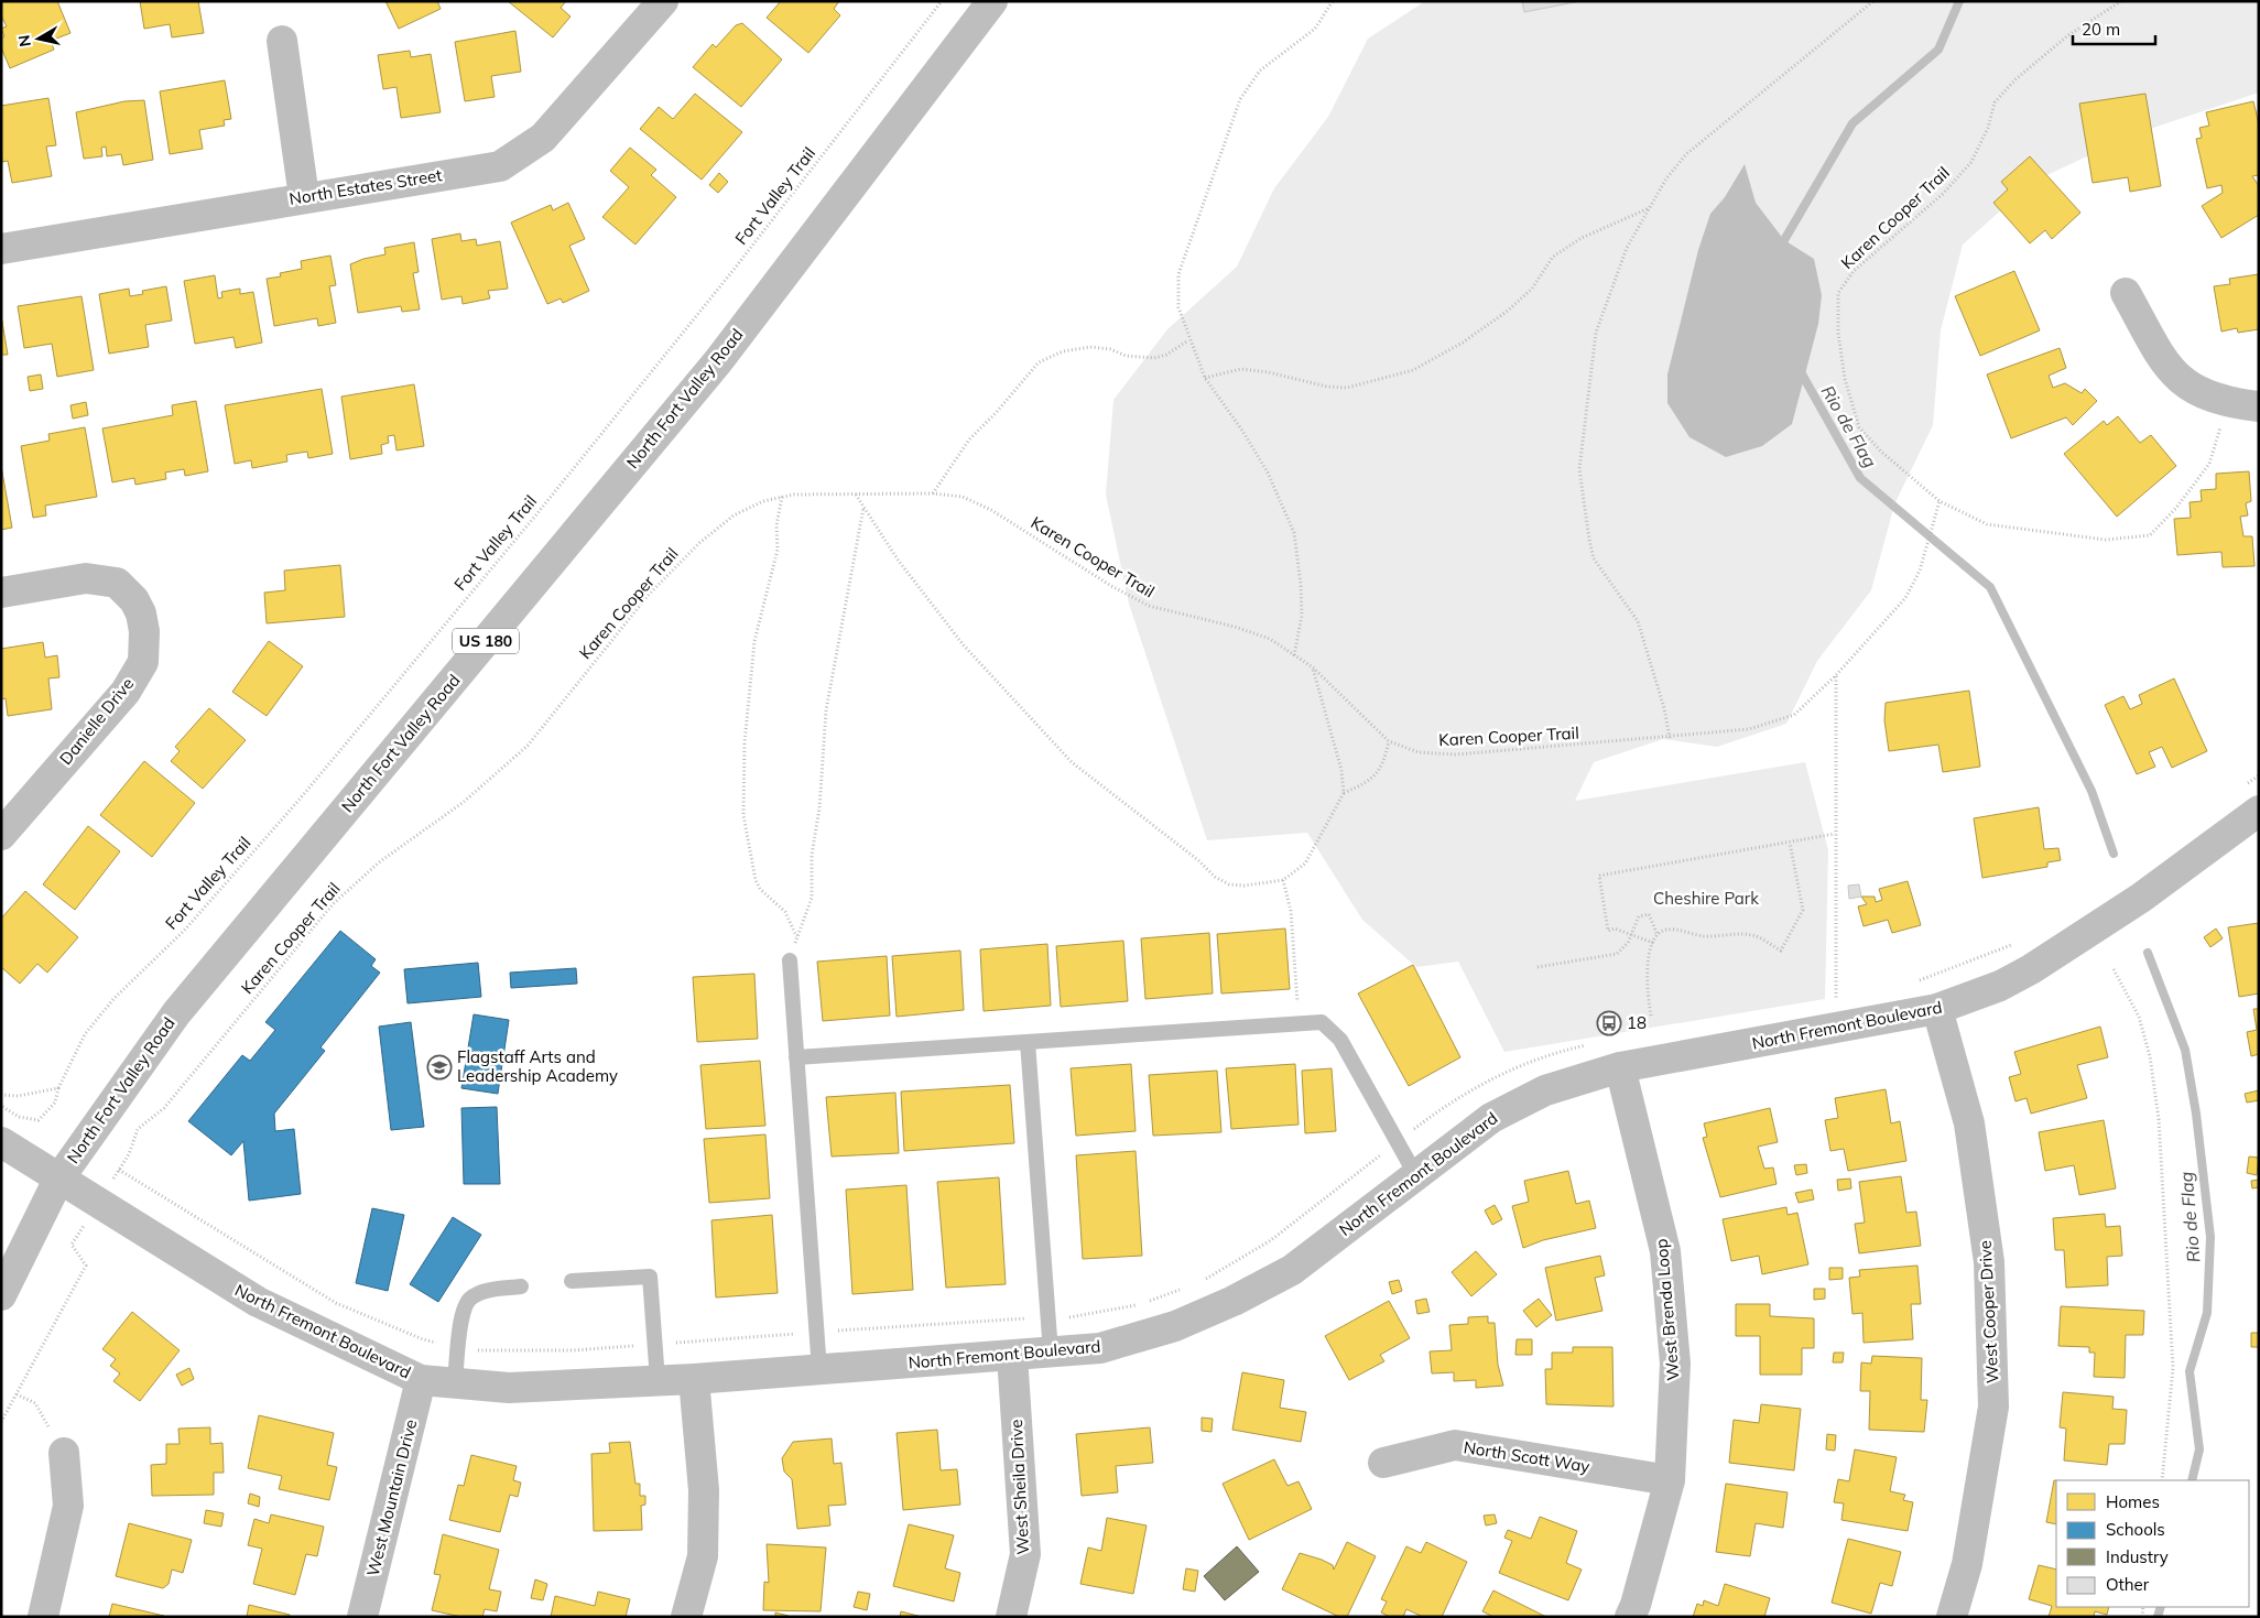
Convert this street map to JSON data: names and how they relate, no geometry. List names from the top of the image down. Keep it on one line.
{"streets":{"street":["North Estates Street","North Fort Valley Road","US 180","Danielle Drive","North Fremont Boulevard","West Brenda Loop","West Cooper Drive","North Scott Way","West Sheila Drive","West Mountain Drive"],"path":["Fort Valley Trail","Karen Cooper Trail"]},"crossings":[["North Fort Valley Road","North Fremont Boulevard"],["North Fremont Boulevard","West Brenda Loop"],["North Fremont Boulevard","West Cooper Drive"],["North Fremont Boulevard","West Sheila Drive"],["North Fremont Boulevard","West Mountain Drive"],["West Brenda Loop","North Scott Way"]],"water":["Rio de Flag"],"parks":["Cheshire Park"],"places":{"bus stop":["18"],"school or university":["Flagstaff Arts and Leadership Academy"]},"legend":["Homes","Schools","Industry","Other"],"scale_bar":"20 m","north":"left"}
